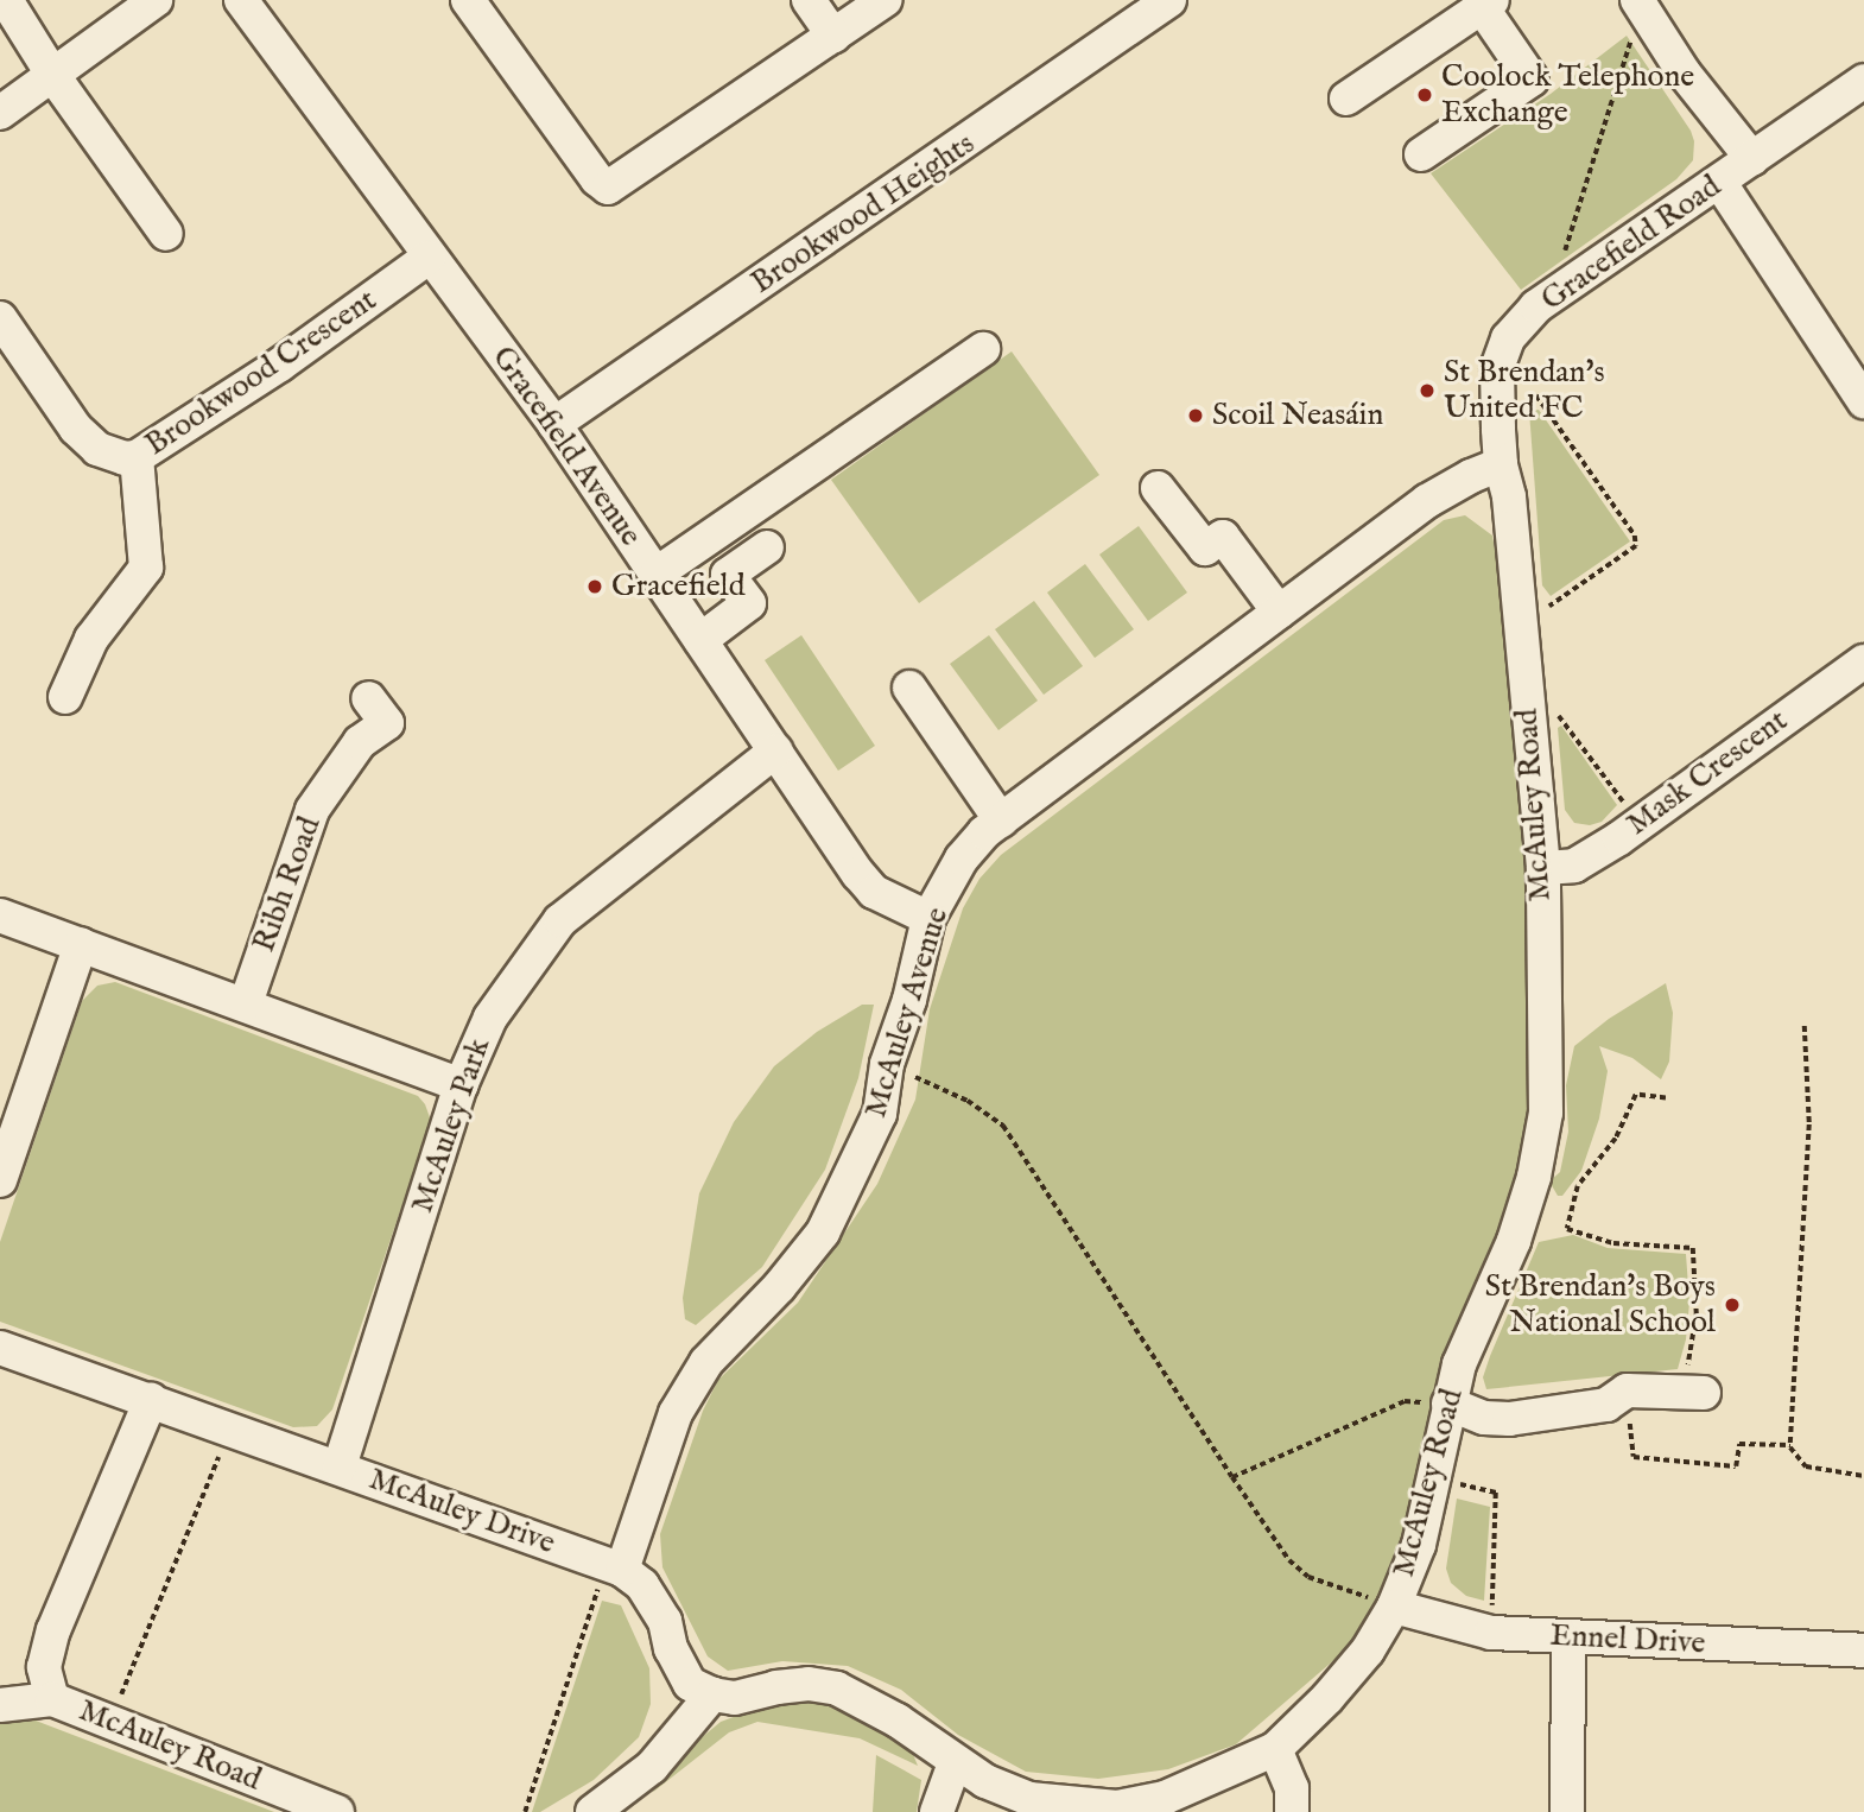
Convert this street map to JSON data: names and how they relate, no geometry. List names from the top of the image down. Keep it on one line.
{"streets":{"street":["Brookwood Heights","Gracefield Road","Brookwood Crescent","Gracefield Avenue","Mask Crescent","McAuley Road","Ribh Road","McAuley Avenue","McAuley Park","McAuley Drive","Ennel Drive"]},"crossings":[["Brookwood Heights","Gracefield Avenue"],["Gracefield Road","McAuley Road"],["Gracefield Road","McAuley Avenue"],["Brookwood Crescent","Gracefield Avenue"],["Gracefield Avenue","McAuley Avenue"],["Gracefield Avenue","McAuley Park"],["Mask Crescent","McAuley Road"],["McAuley Road","McAuley Avenue"],["McAuley Road","McAuley Drive"],["McAuley Road","Ennel Drive"],["McAuley Avenue","McAuley Drive"],["McAuley Park","McAuley Drive"]],"places":["Coolock Telephone Exchange","St Brendan's United FC","Scoil Neasáin","Gracefield","St Brendan's Boys National School"]}
